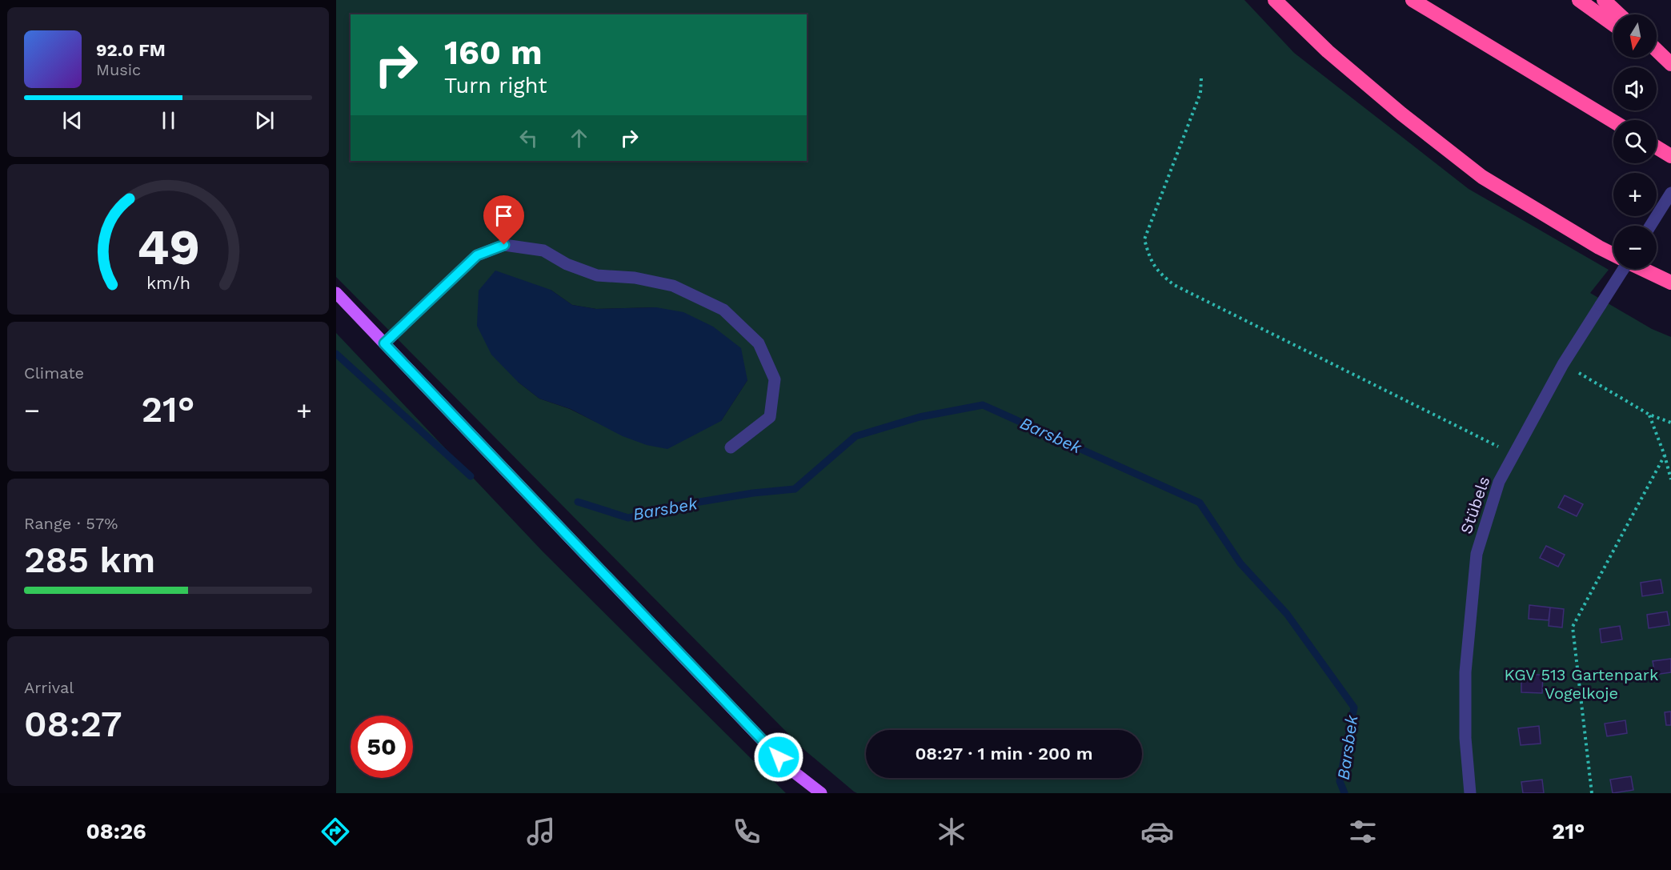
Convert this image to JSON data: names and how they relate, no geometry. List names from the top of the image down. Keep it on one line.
{"streets":{"street":["Stübels"]},"water":["Barsbek"],"parks":["KGV 513 Gartenpark Vogelkoje"],"north":"bottom","page":{"map_buttons":["+","−"],"turn":["160 m","Turn right"],"song":["92.0 FM","Music"],"tile":["Climate",["Range · 57%","285 km"],["Arrival","08:27"]],"heat":["−","21°","+"],"limit":"50","trip":"08:27 · 1 min · 200 m","tabs":["08:26","21°"],"gauge":["49","km/h"]}}
